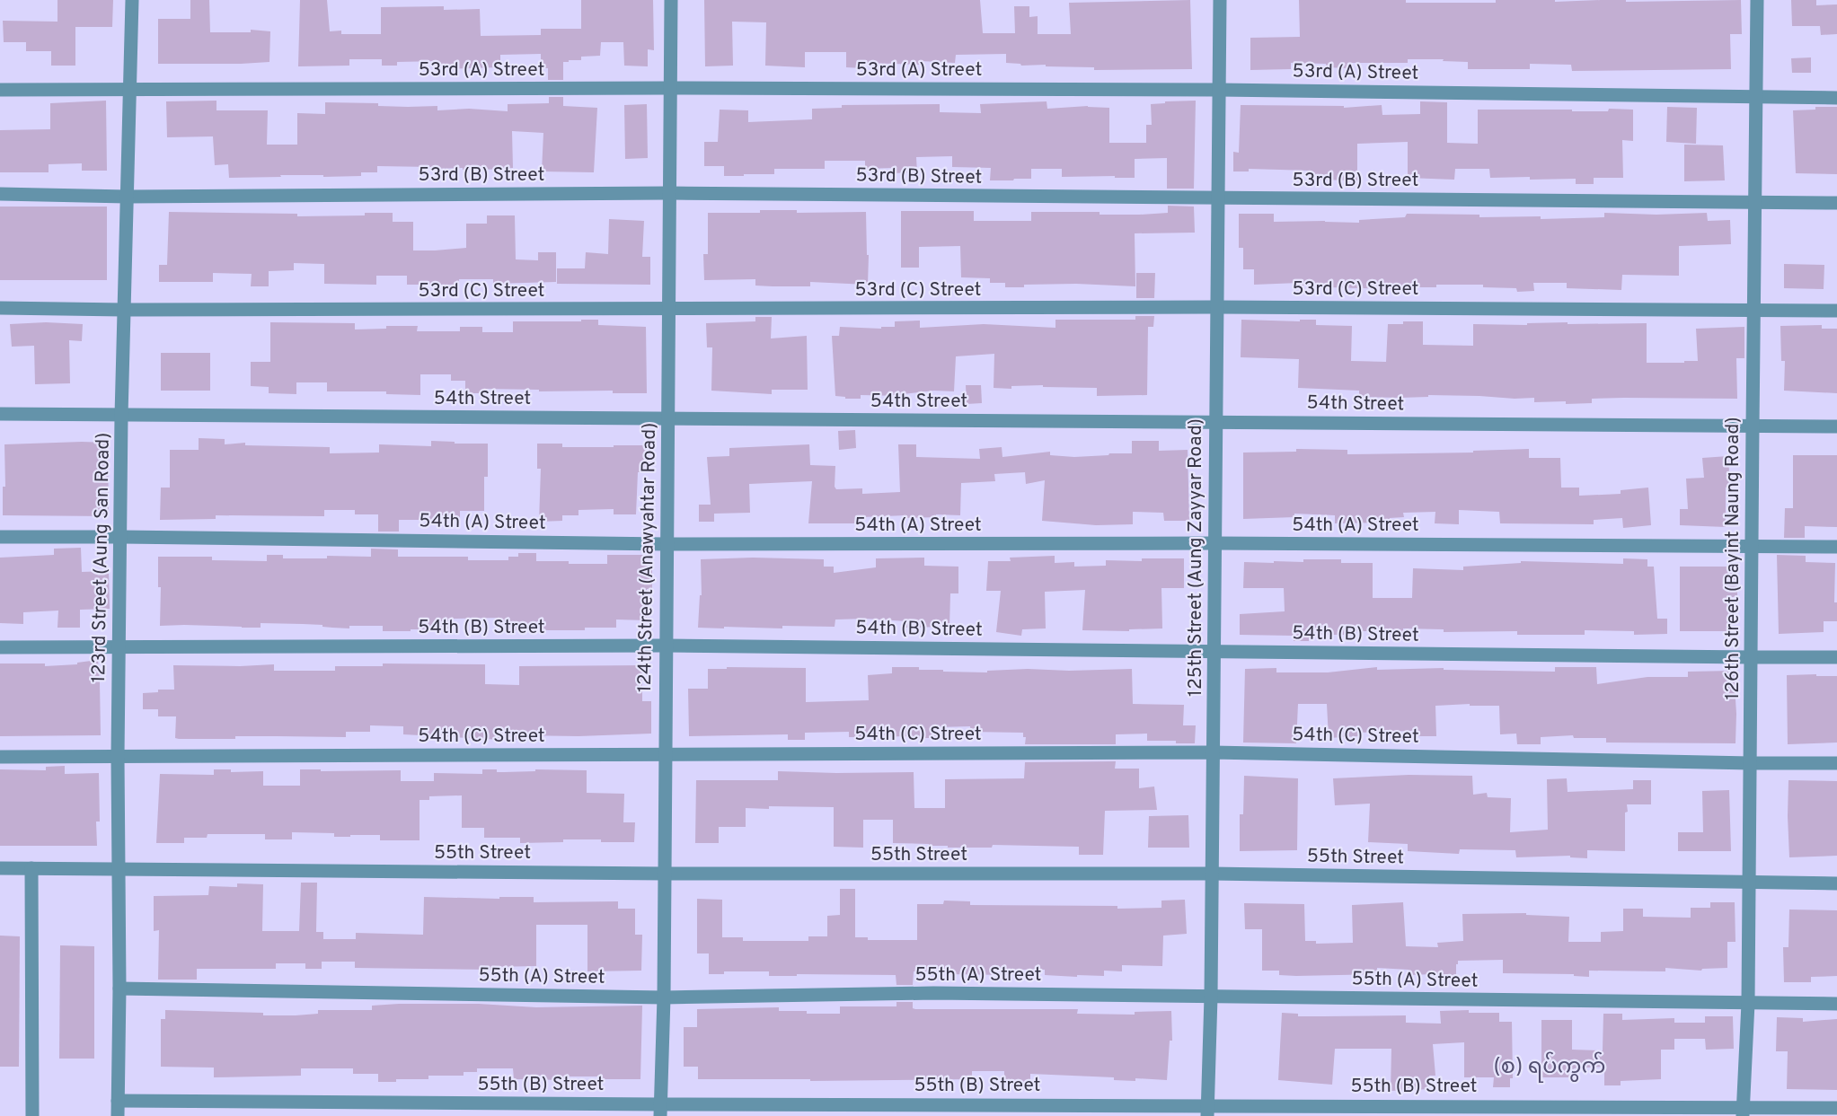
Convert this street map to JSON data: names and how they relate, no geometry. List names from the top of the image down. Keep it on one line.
{"streets":{"street":["53rd (A) Street","53rd (B) Street","53rd (C) Street","54th Street","54th (A) Street","123rd Street (Aung San Road)","124th Street (Anawyahtar Road)","125th Street (Aung Zayyar Road)","126th Street (Bayint Naung Road)","54th (B) Street","54th (C) Street","55th Street","55th (A) Street","55th (B) Street"]},"crossings":[["53rd (A) Street","123rd Street (Aung San Road)"],["53rd (A) Street","124th Street (Anawyahtar Road)"],["53rd (A) Street","125th Street (Aung Zayyar Road)"],["53rd (A) Street","126th Street (Bayint Naung Road)"],["53rd (B) Street","123rd Street (Aung San Road)"],["53rd (B) Street","124th Street (Anawyahtar Road)"],["53rd (B) Street","125th Street (Aung Zayyar Road)"],["53rd (B) Street","126th Street (Bayint Naung Road)"],["53rd (C) Street","123rd Street (Aung San Road)"],["53rd (C) Street","124th Street (Anawyahtar Road)"],["53rd (C) Street","125th Street (Aung Zayyar Road)"],["53rd (C) Street","126th Street (Bayint Naung Road)"],["54th Street","123rd Street (Aung San Road)"],["54th Street","124th Street (Anawyahtar Road)"],["54th Street","125th Street (Aung Zayyar Road)"],["54th Street","126th Street (Bayint Naung Road)"],["54th (A) Street","123rd Street (Aung San Road)"],["54th (A) Street","124th Street (Anawyahtar Road)"],["54th (A) Street","125th Street (Aung Zayyar Road)"],["54th (A) Street","126th Street (Bayint Naung Road)"],["123rd Street (Aung San Road)","54th (B) Street"],["123rd Street (Aung San Road)","54th (C) Street"],["123rd Street (Aung San Road)","55th Street"],["123rd Street (Aung San Road)","55th (A) Street"],["123rd Street (Aung San Road)","55th (B) Street"],["124th Street (Anawyahtar Road)","54th (B) Street"],["124th Street (Anawyahtar Road)","54th (C) Street"],["124th Street (Anawyahtar Road)","55th Street"],["124th Street (Anawyahtar Road)","55th (A) Street"],["124th Street (Anawyahtar Road)","55th (B) Street"],["125th Street (Aung Zayyar Road)","54th (B) Street"],["125th Street (Aung Zayyar Road)","54th (C) Street"],["125th Street (Aung Zayyar Road)","55th Street"],["125th Street (Aung Zayyar Road)","55th (A) Street"],["125th Street (Aung Zayyar Road)","55th (B) Street"],["126th Street (Bayint Naung Road)","54th (B) Street"],["126th Street (Bayint Naung Road)","54th (C) Street"],["126th Street (Bayint Naung Road)","55th Street"],["126th Street (Bayint Naung Road)","55th (A) Street"],["126th Street (Bayint Naung Road)","55th (B) Street"]],"districts":["(စ) ရပ်ကွက်"]}
